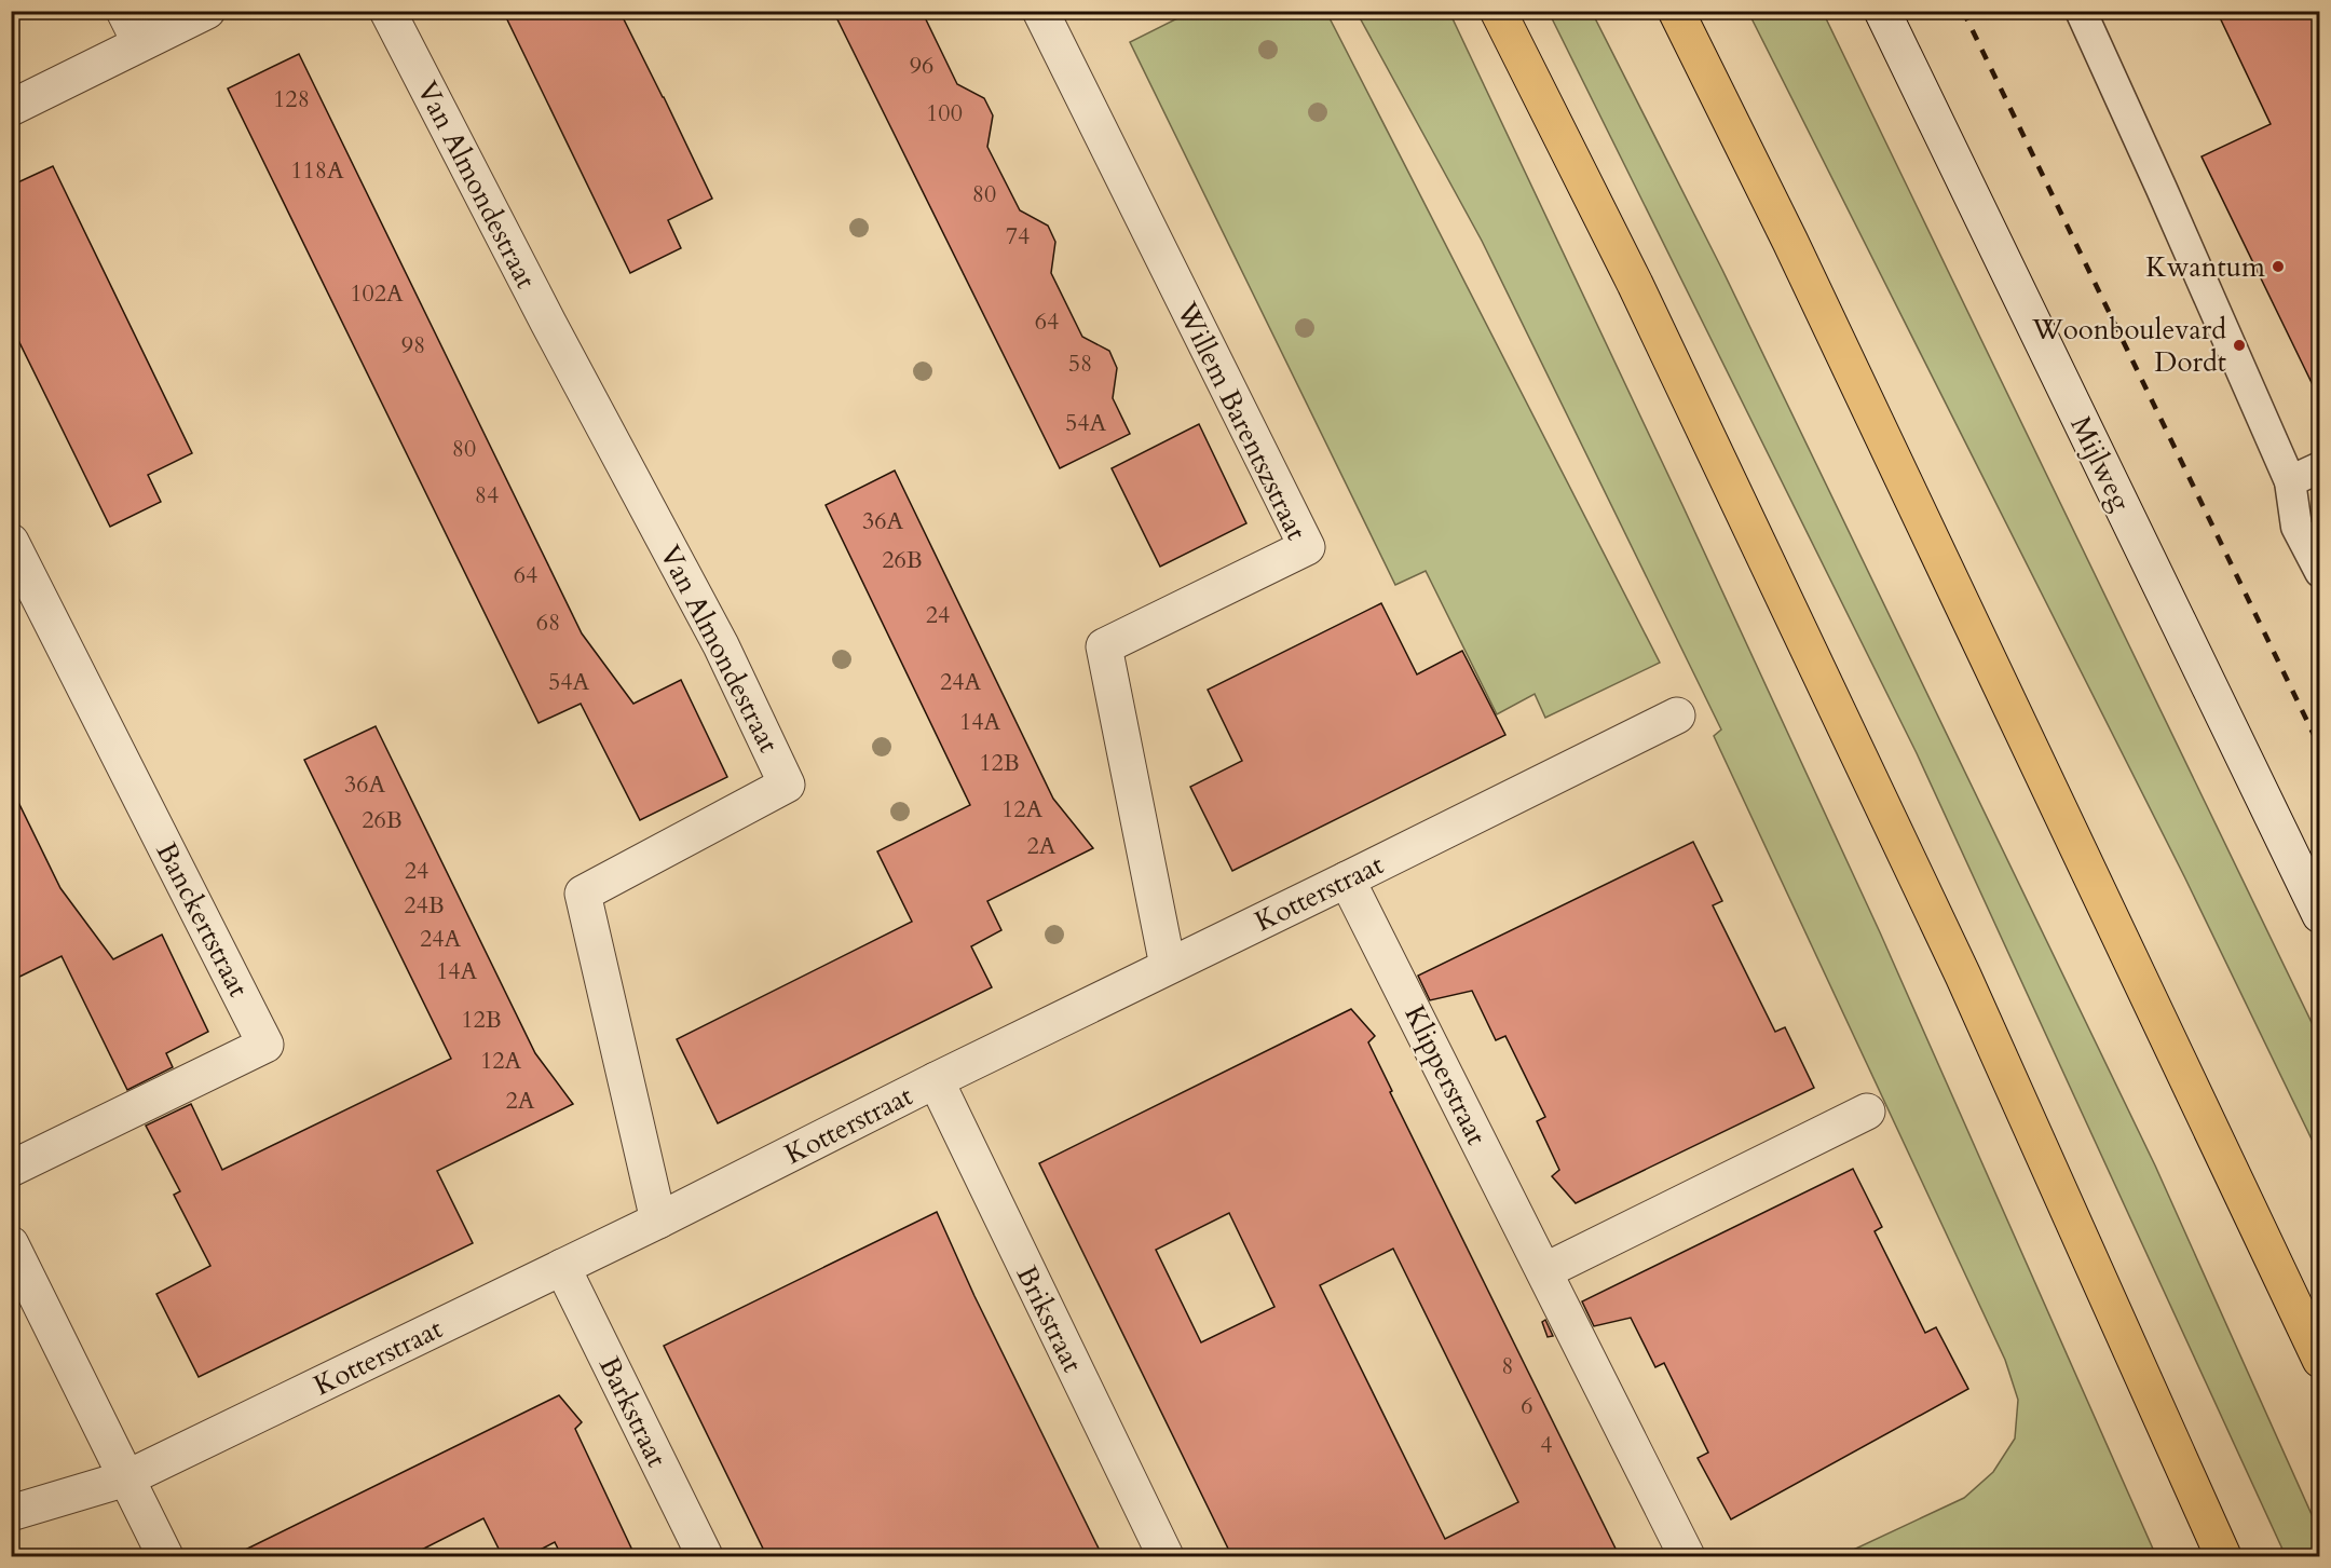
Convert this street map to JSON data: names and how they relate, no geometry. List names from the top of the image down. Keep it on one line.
{"streets":{"street":["Van Almondestraat","Willem Barentszstraat","Mijlweg","Kotterstraat","Banckertstraat","Klipperstraat","Brikstraat","Barkstraat"]},"crossings":[["Van Almondestraat","Kotterstraat"],["Willem Barentszstraat","Kotterstraat"],["Kotterstraat","Klipperstraat"],["Kotterstraat","Brikstraat"],["Kotterstraat","Barkstraat"]],"places":["Kwantum","Woonboulevard Dordt"],"house_numbers":["96","128","100","118A","80","74","102A","64","98","58","54A","80","84","36A","26B","64","24","68","54A","24A","14A","12B","36A","12A","26B","2A","24","24B","24A","14A","12B","12A","2A","8","6","4"]}
